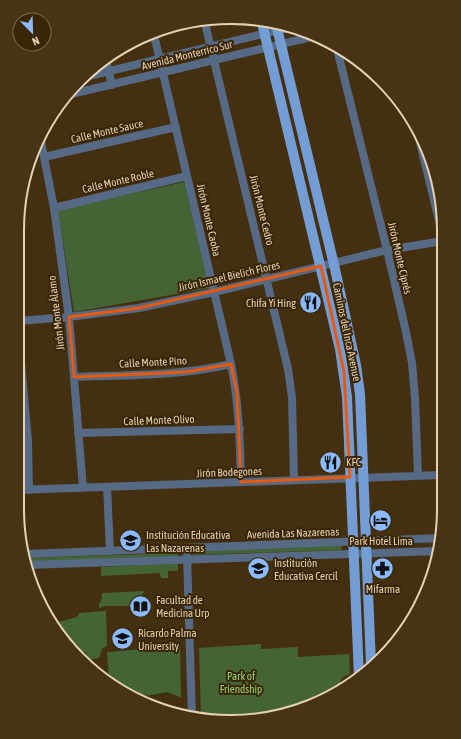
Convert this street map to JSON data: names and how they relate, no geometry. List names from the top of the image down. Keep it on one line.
{"streets":{"main road":["Caminos del Inca Avenue"],"street":["Avenida Monterrico Sur","Calle Monte Sauce","Calle Monte Roble","Jirón Monte Cedro","Jirón Monte Caoba","Jirón Monte Ciprés","Jirón Ismael Bielich Flores","Jirón Monte Álamo","Calle Monte Pino","Calle Monte Olivo","Jirón Bodegones","Avenida Las Nazarenas"]},"crossings":[["Avenida Monterrico Sur","Jirón Monte Cedro"],["Avenida Monterrico Sur","Jirón Monte Caoba"],["Avenida Monterrico Sur","Caminos del Inca Avenue"],["Calle Monte Sauce","Jirón Monte Caoba"],["Calle Monte Sauce","Jirón Monte Álamo"],["Calle Monte Roble","Jirón Monte Caoba"],["Calle Monte Roble","Jirón Monte Álamo"],["Jirón Monte Cedro","Jirón Ismael Bielich Flores"],["Jirón Monte Cedro","Jirón Bodegones"],["Jirón Monte Caoba","Jirón Ismael Bielich Flores"],["Jirón Monte Caoba","Calle Monte Pino"],["Jirón Monte Caoba","Calle Monte Olivo"],["Jirón Monte Caoba","Jirón Bodegones"],["Jirón Monte Ciprés","Jirón Ismael Bielich Flores"],["Jirón Monte Ciprés","Jirón Bodegones"],["Jirón Ismael Bielich Flores","Jirón Monte Álamo"],["Jirón Ismael Bielich Flores","Caminos del Inca Avenue"],["Jirón Monte Álamo","Calle Monte Pino"],["Jirón Monte Álamo","Calle Monte Olivo"],["Jirón Monte Álamo","Jirón Bodegones"],["Caminos del Inca Avenue","Jirón Bodegones"],["Caminos del Inca Avenue","Avenida Las Nazarenas"]],"parks":["Park of Friendship"],"places":{"restaurant":["Chifa Yi Hing","KFC"],"hotel":["Park Hotel Lima"],"school or university":["Institución Educativa Las Nazarenas","Institución Educativa Cercil","Ricardo Palma University"],"pharmacy":["Mifarma"],"library":["Facultad de Medicina Urp"]},"north":"bottom right"}
